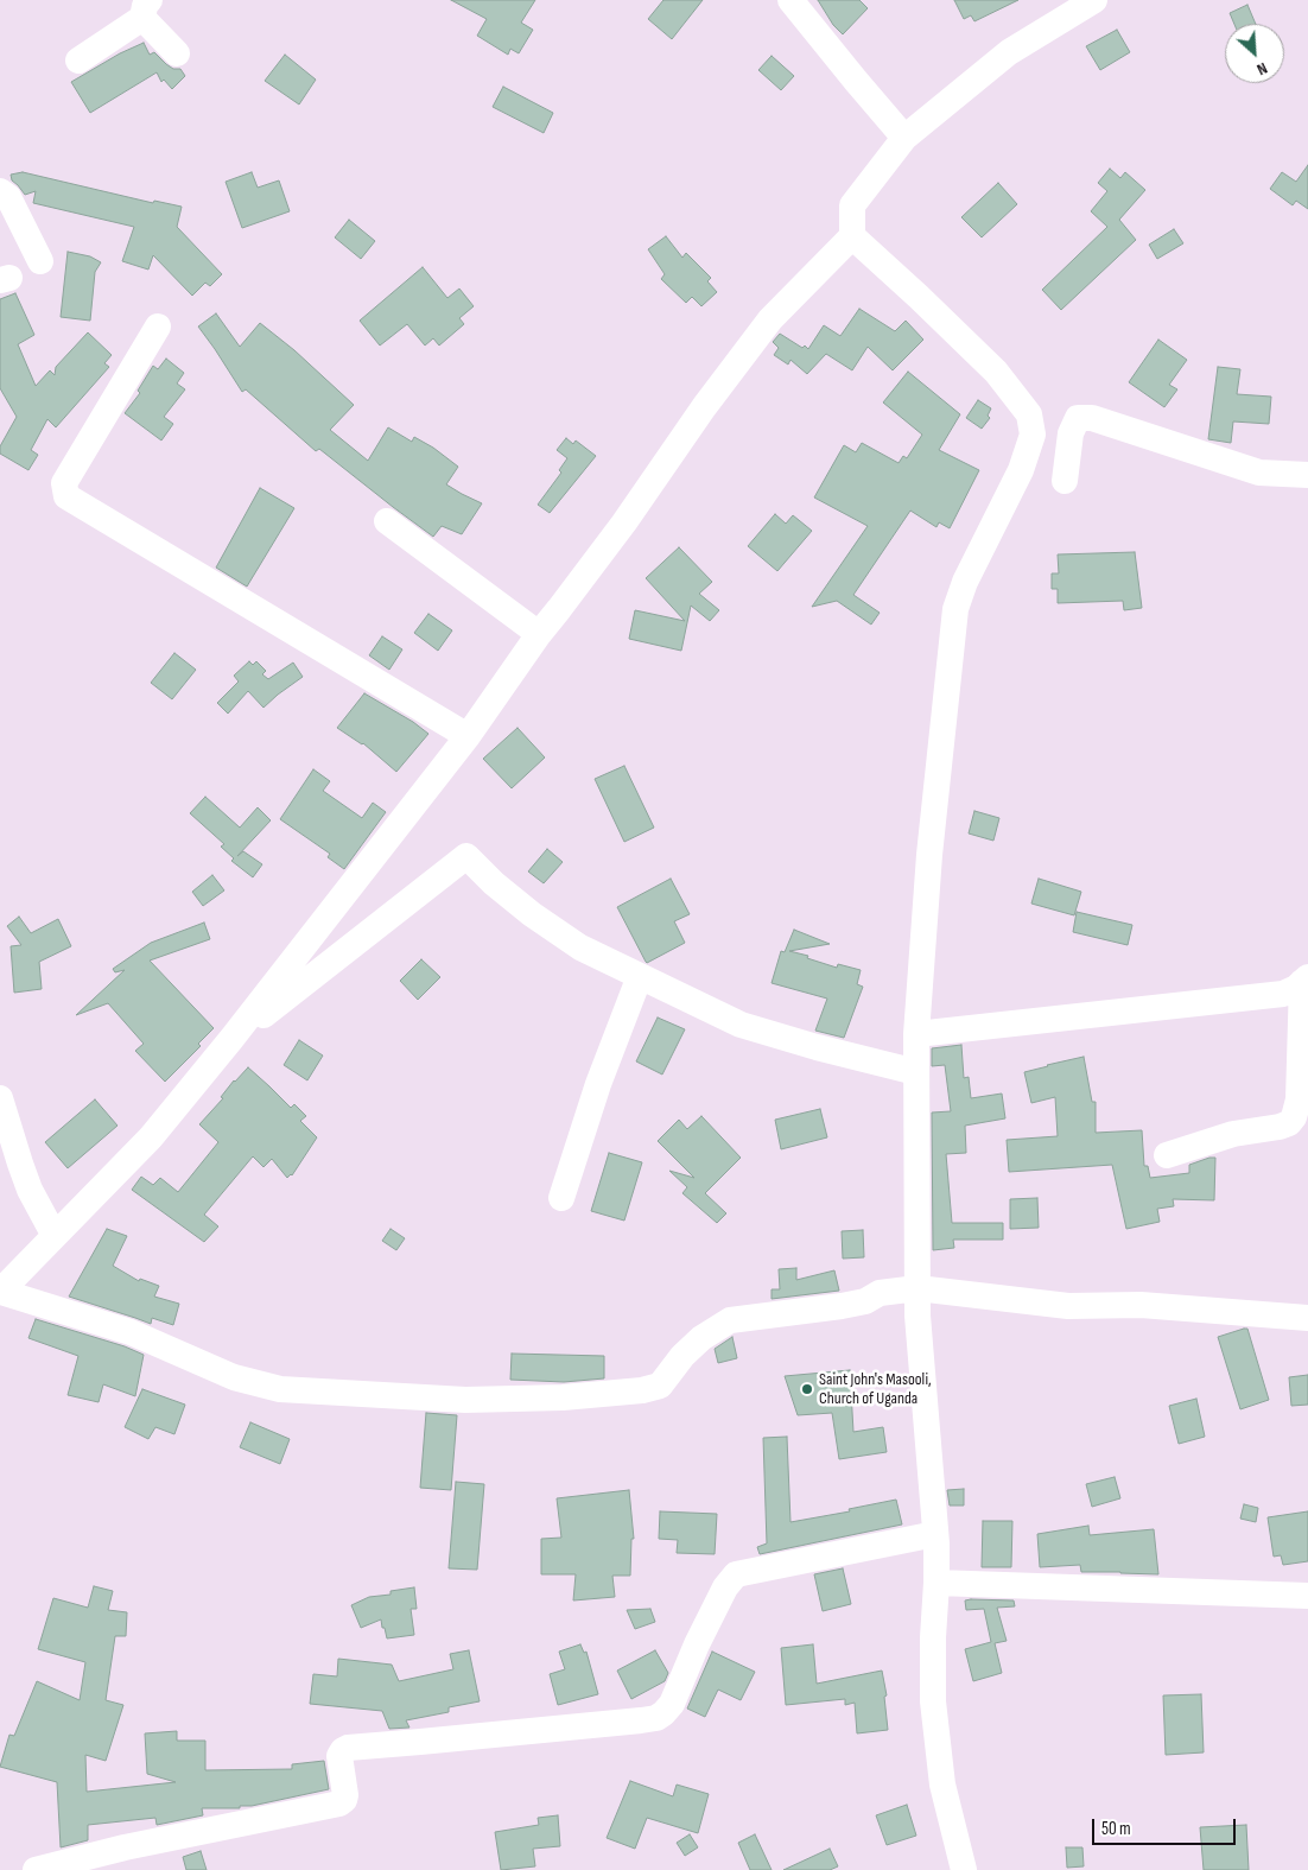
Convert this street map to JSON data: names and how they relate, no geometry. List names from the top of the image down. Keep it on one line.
{"places":["Saint John's Masooli, Church of Uganda"],"scale_bar":"50 m","north":"bottom right"}
